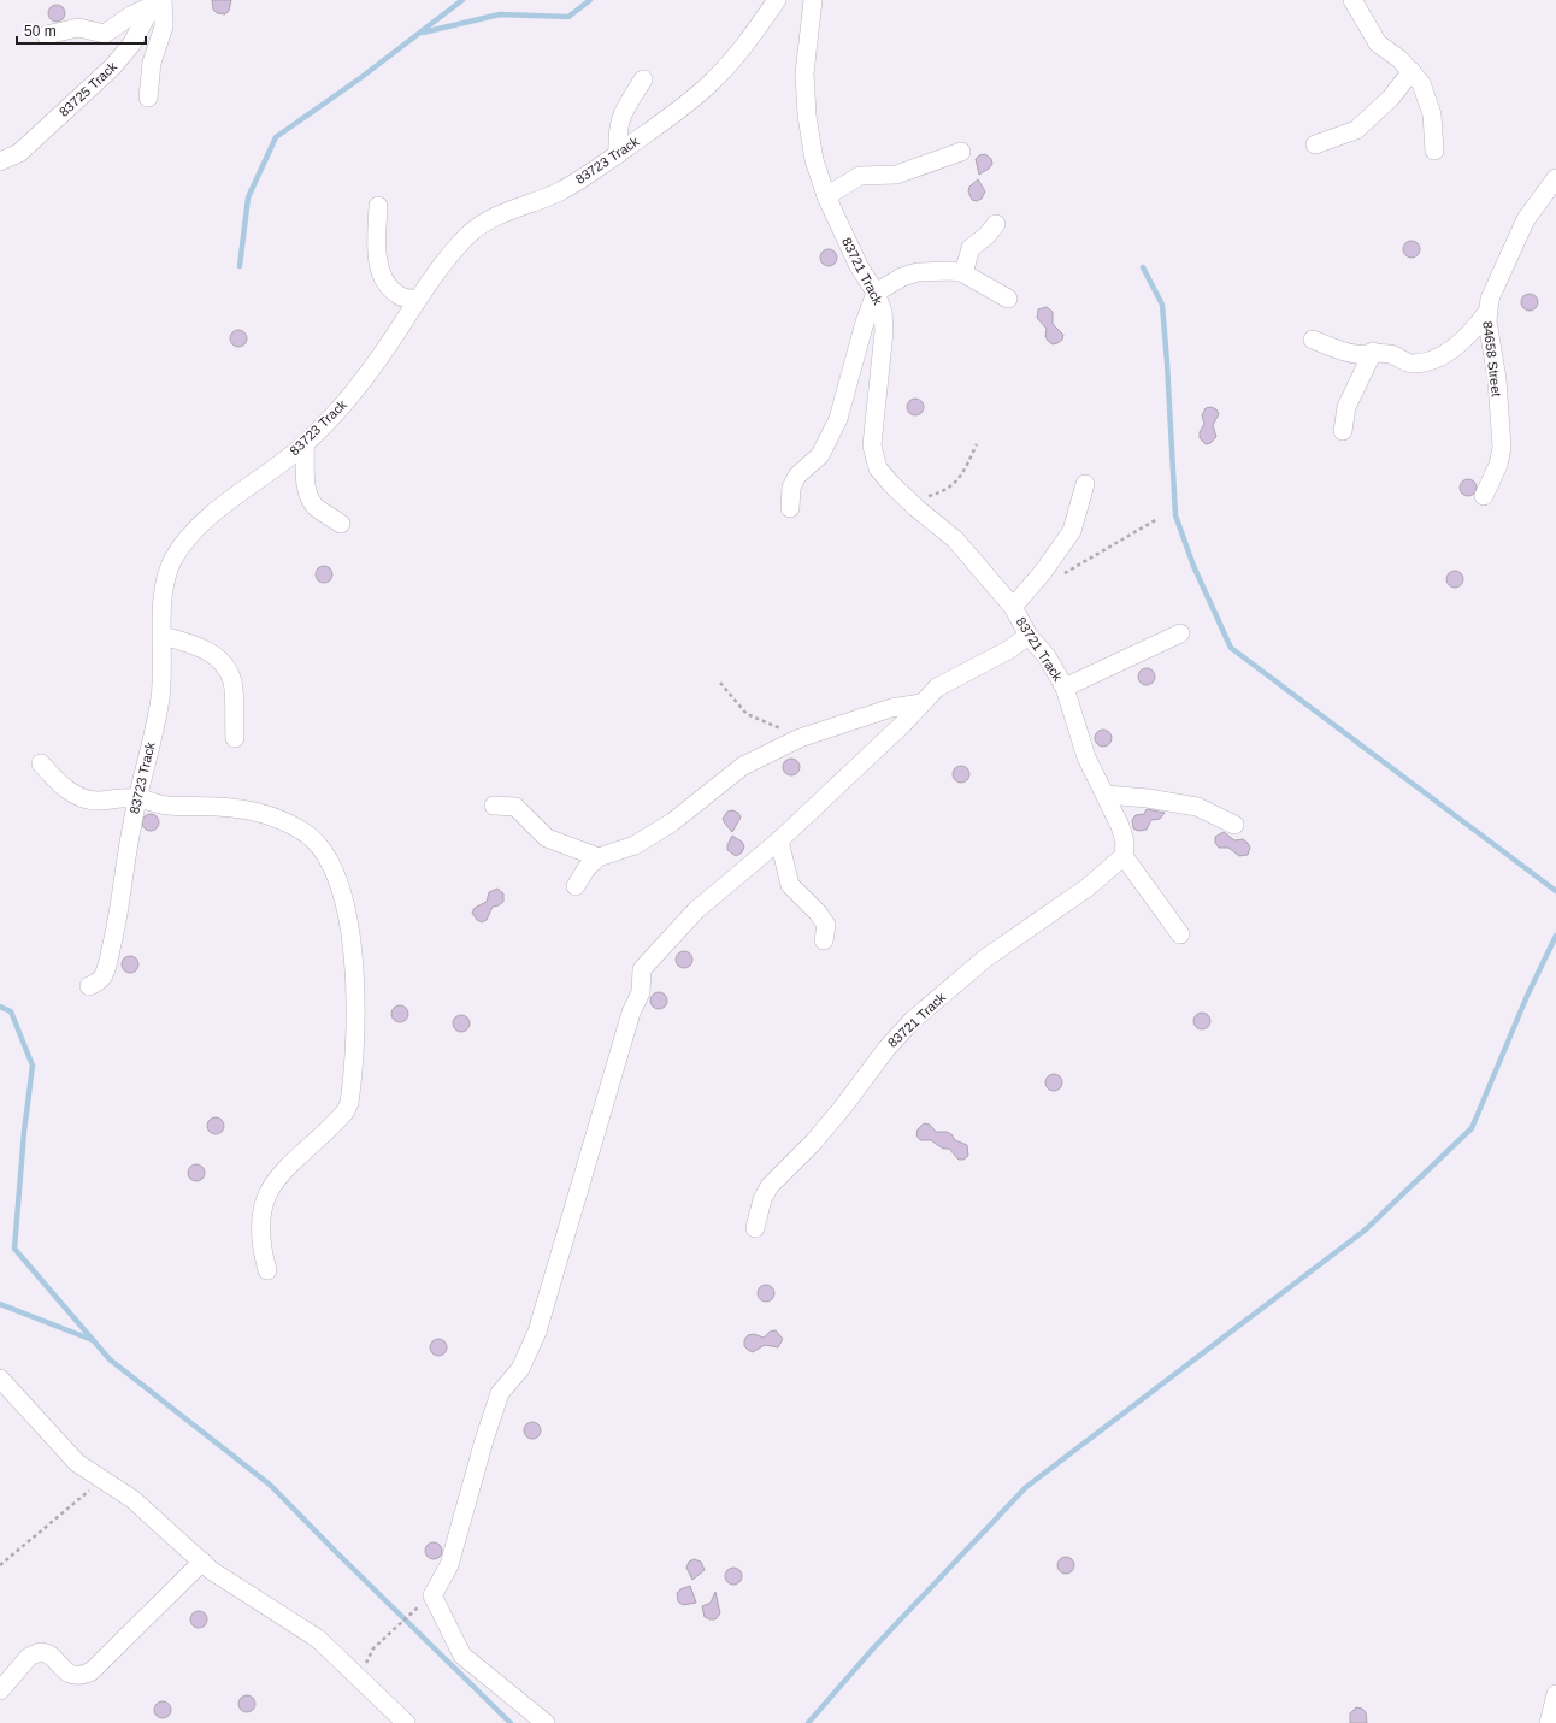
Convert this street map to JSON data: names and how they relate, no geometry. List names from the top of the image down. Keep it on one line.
{"streets":{"street":["83725 Track","83723 Track","83721 Track","84658 Street"]},"scale_bar":"50 m"}
